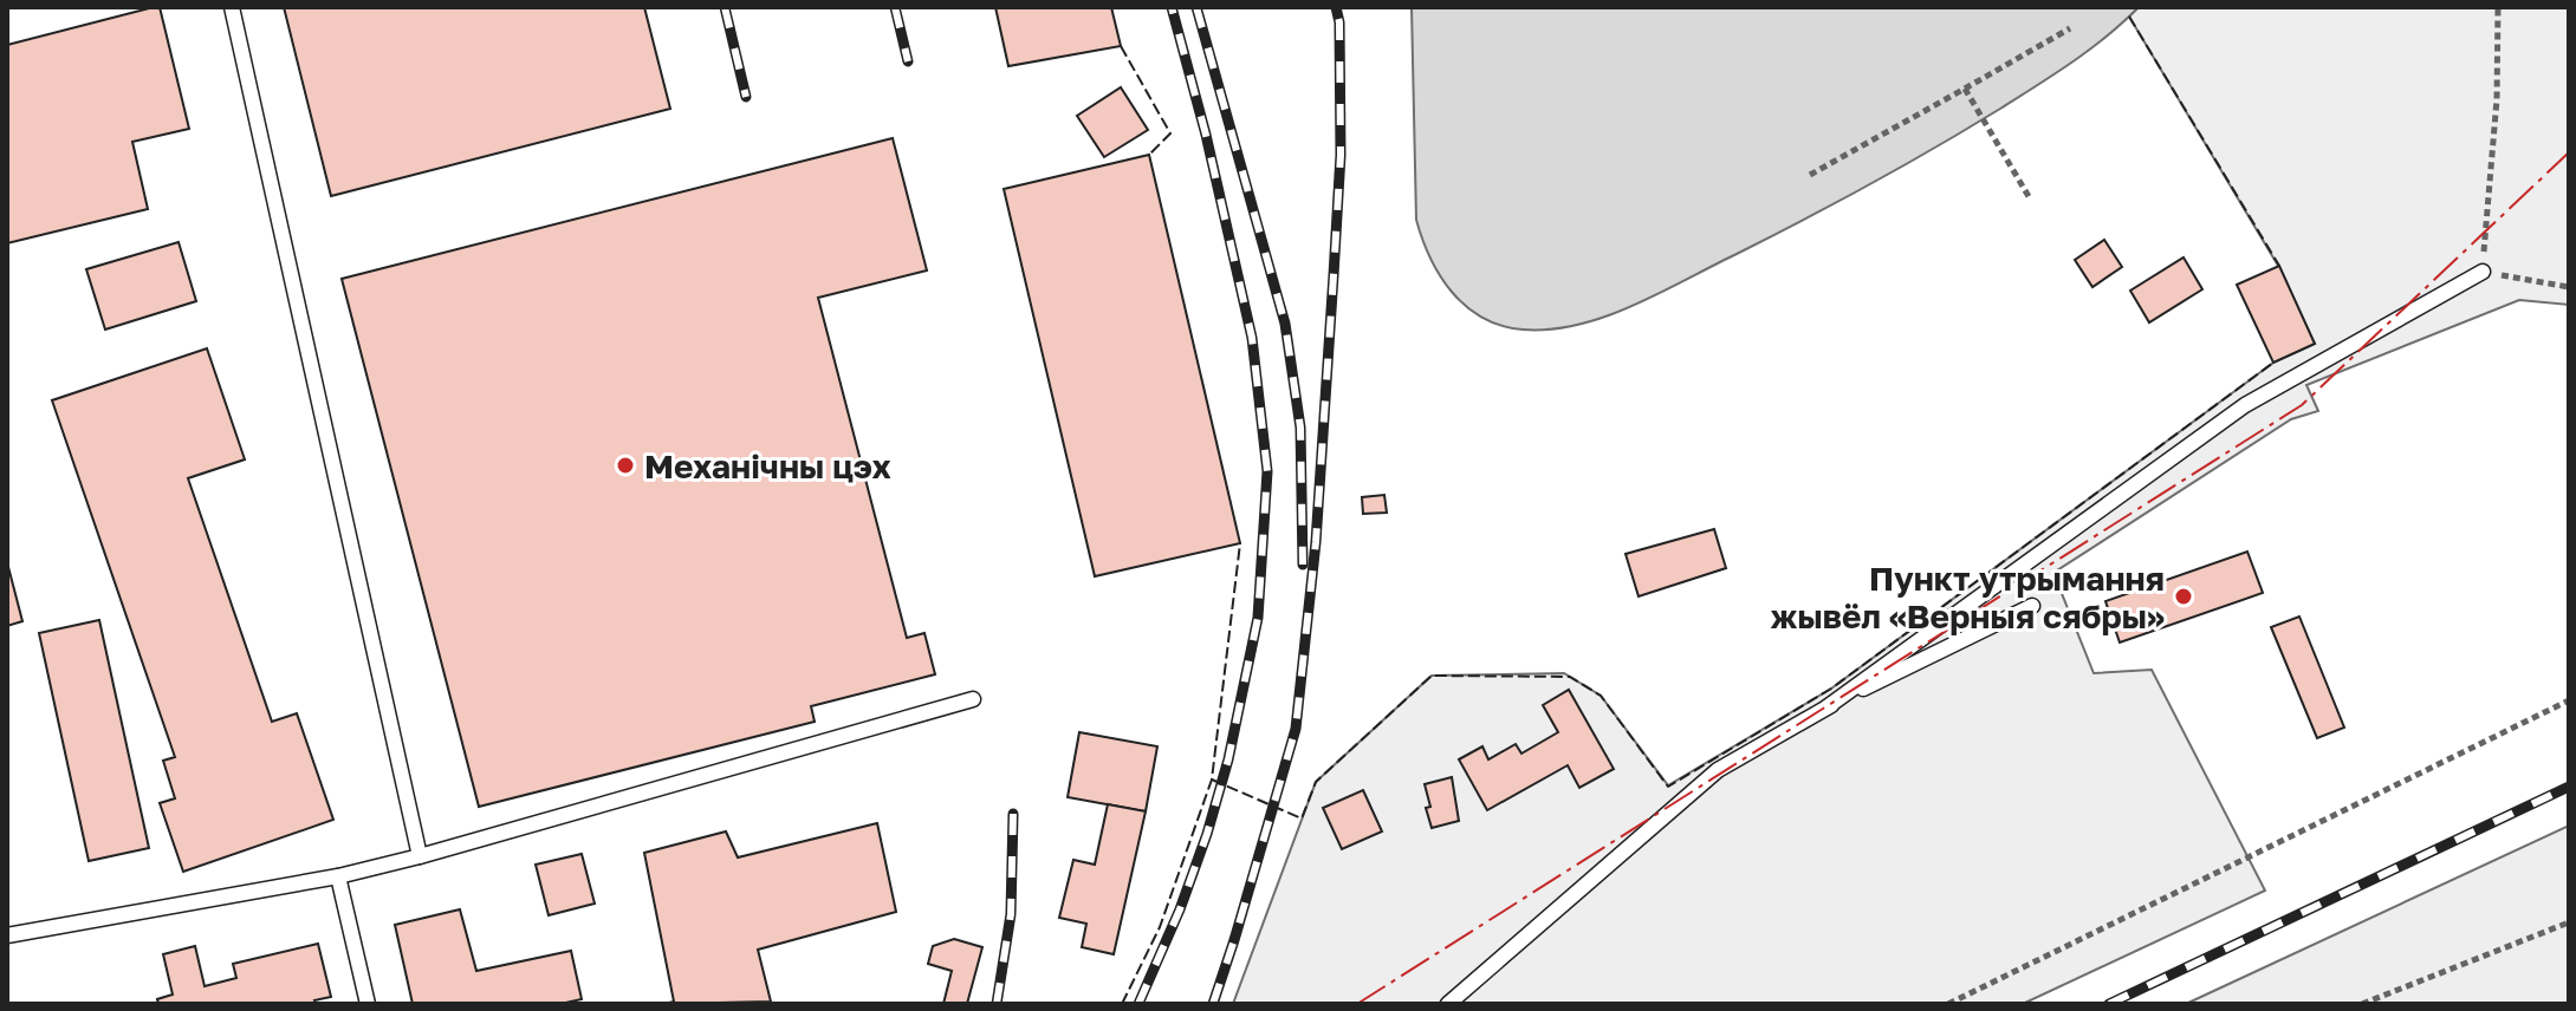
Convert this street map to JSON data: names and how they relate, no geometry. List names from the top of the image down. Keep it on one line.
{"places":["Механічны цэх","Пункт утрымання жывёл «Верныя сябры»"]}
